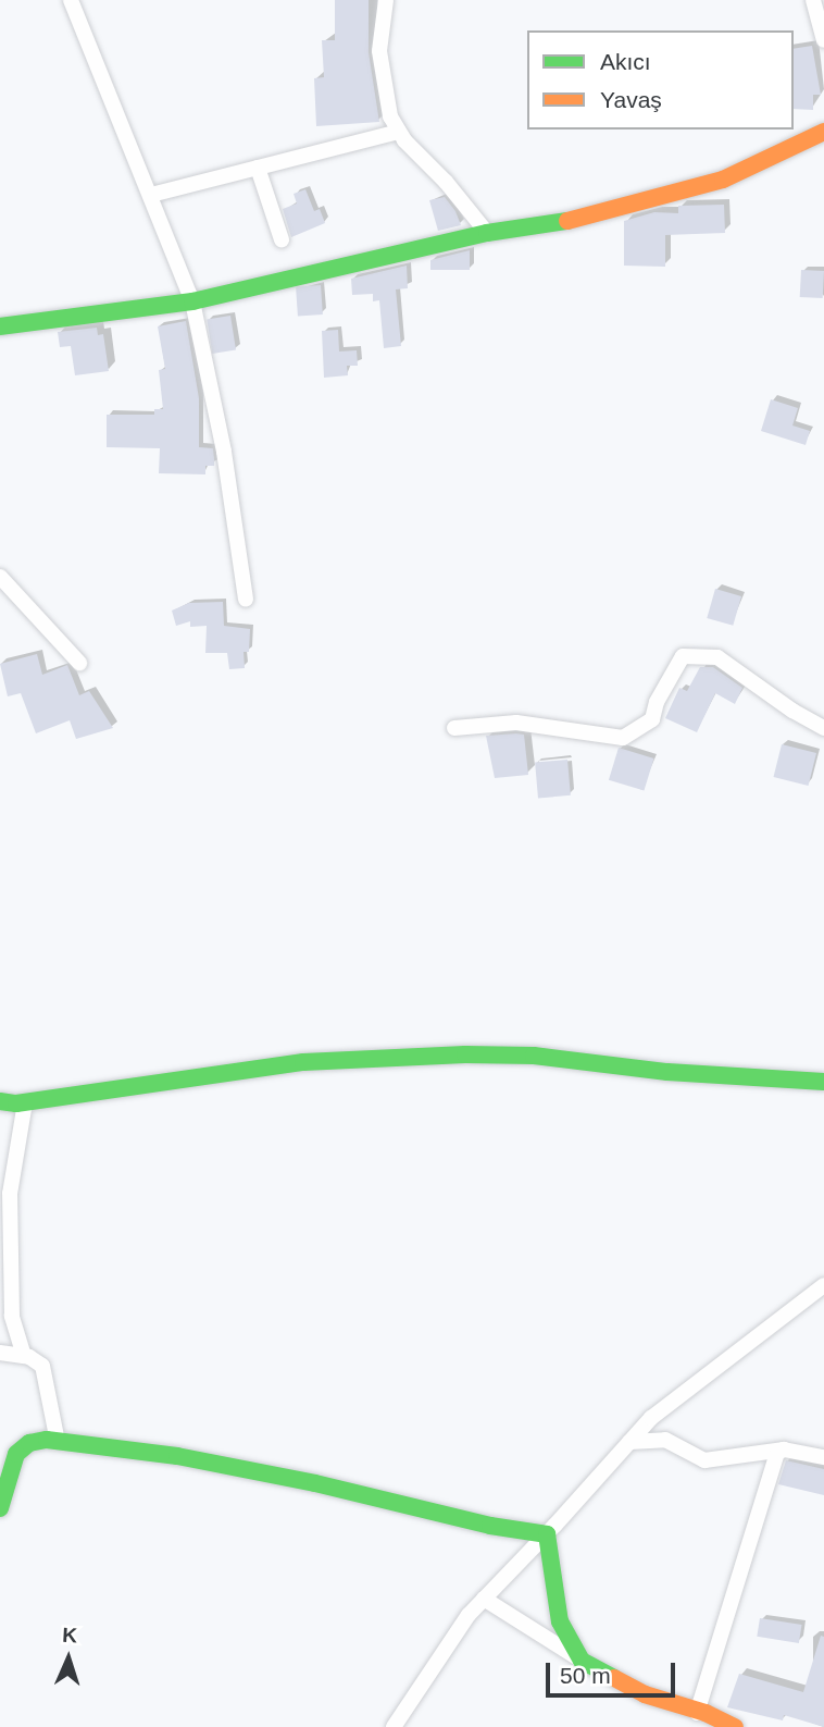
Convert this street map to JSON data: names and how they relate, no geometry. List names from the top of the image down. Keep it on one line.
{"legend":["Akıcı","Yavaş"],"scale_bar":"50 m","north":"top"}
